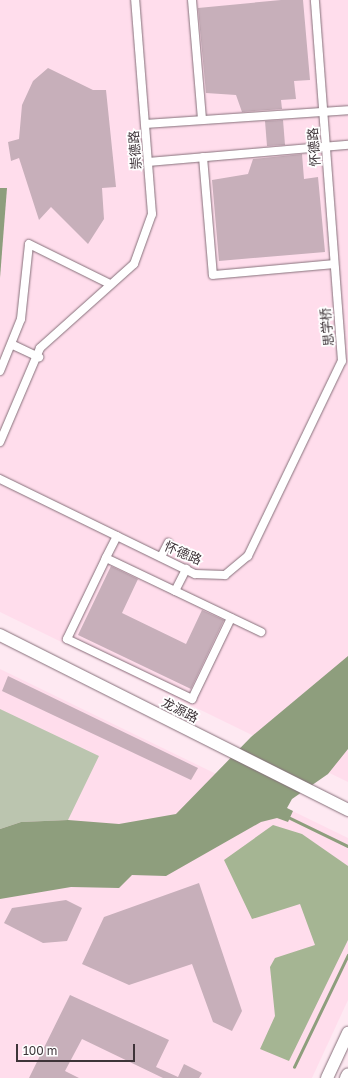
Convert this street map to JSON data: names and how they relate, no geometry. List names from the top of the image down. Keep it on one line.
{"streets":{"main road":["龙源路"],"street":["怀德路","崇德路","思学桥"]},"crossings":[["怀德路","思学桥"]],"scale_bar":"100 m"}
